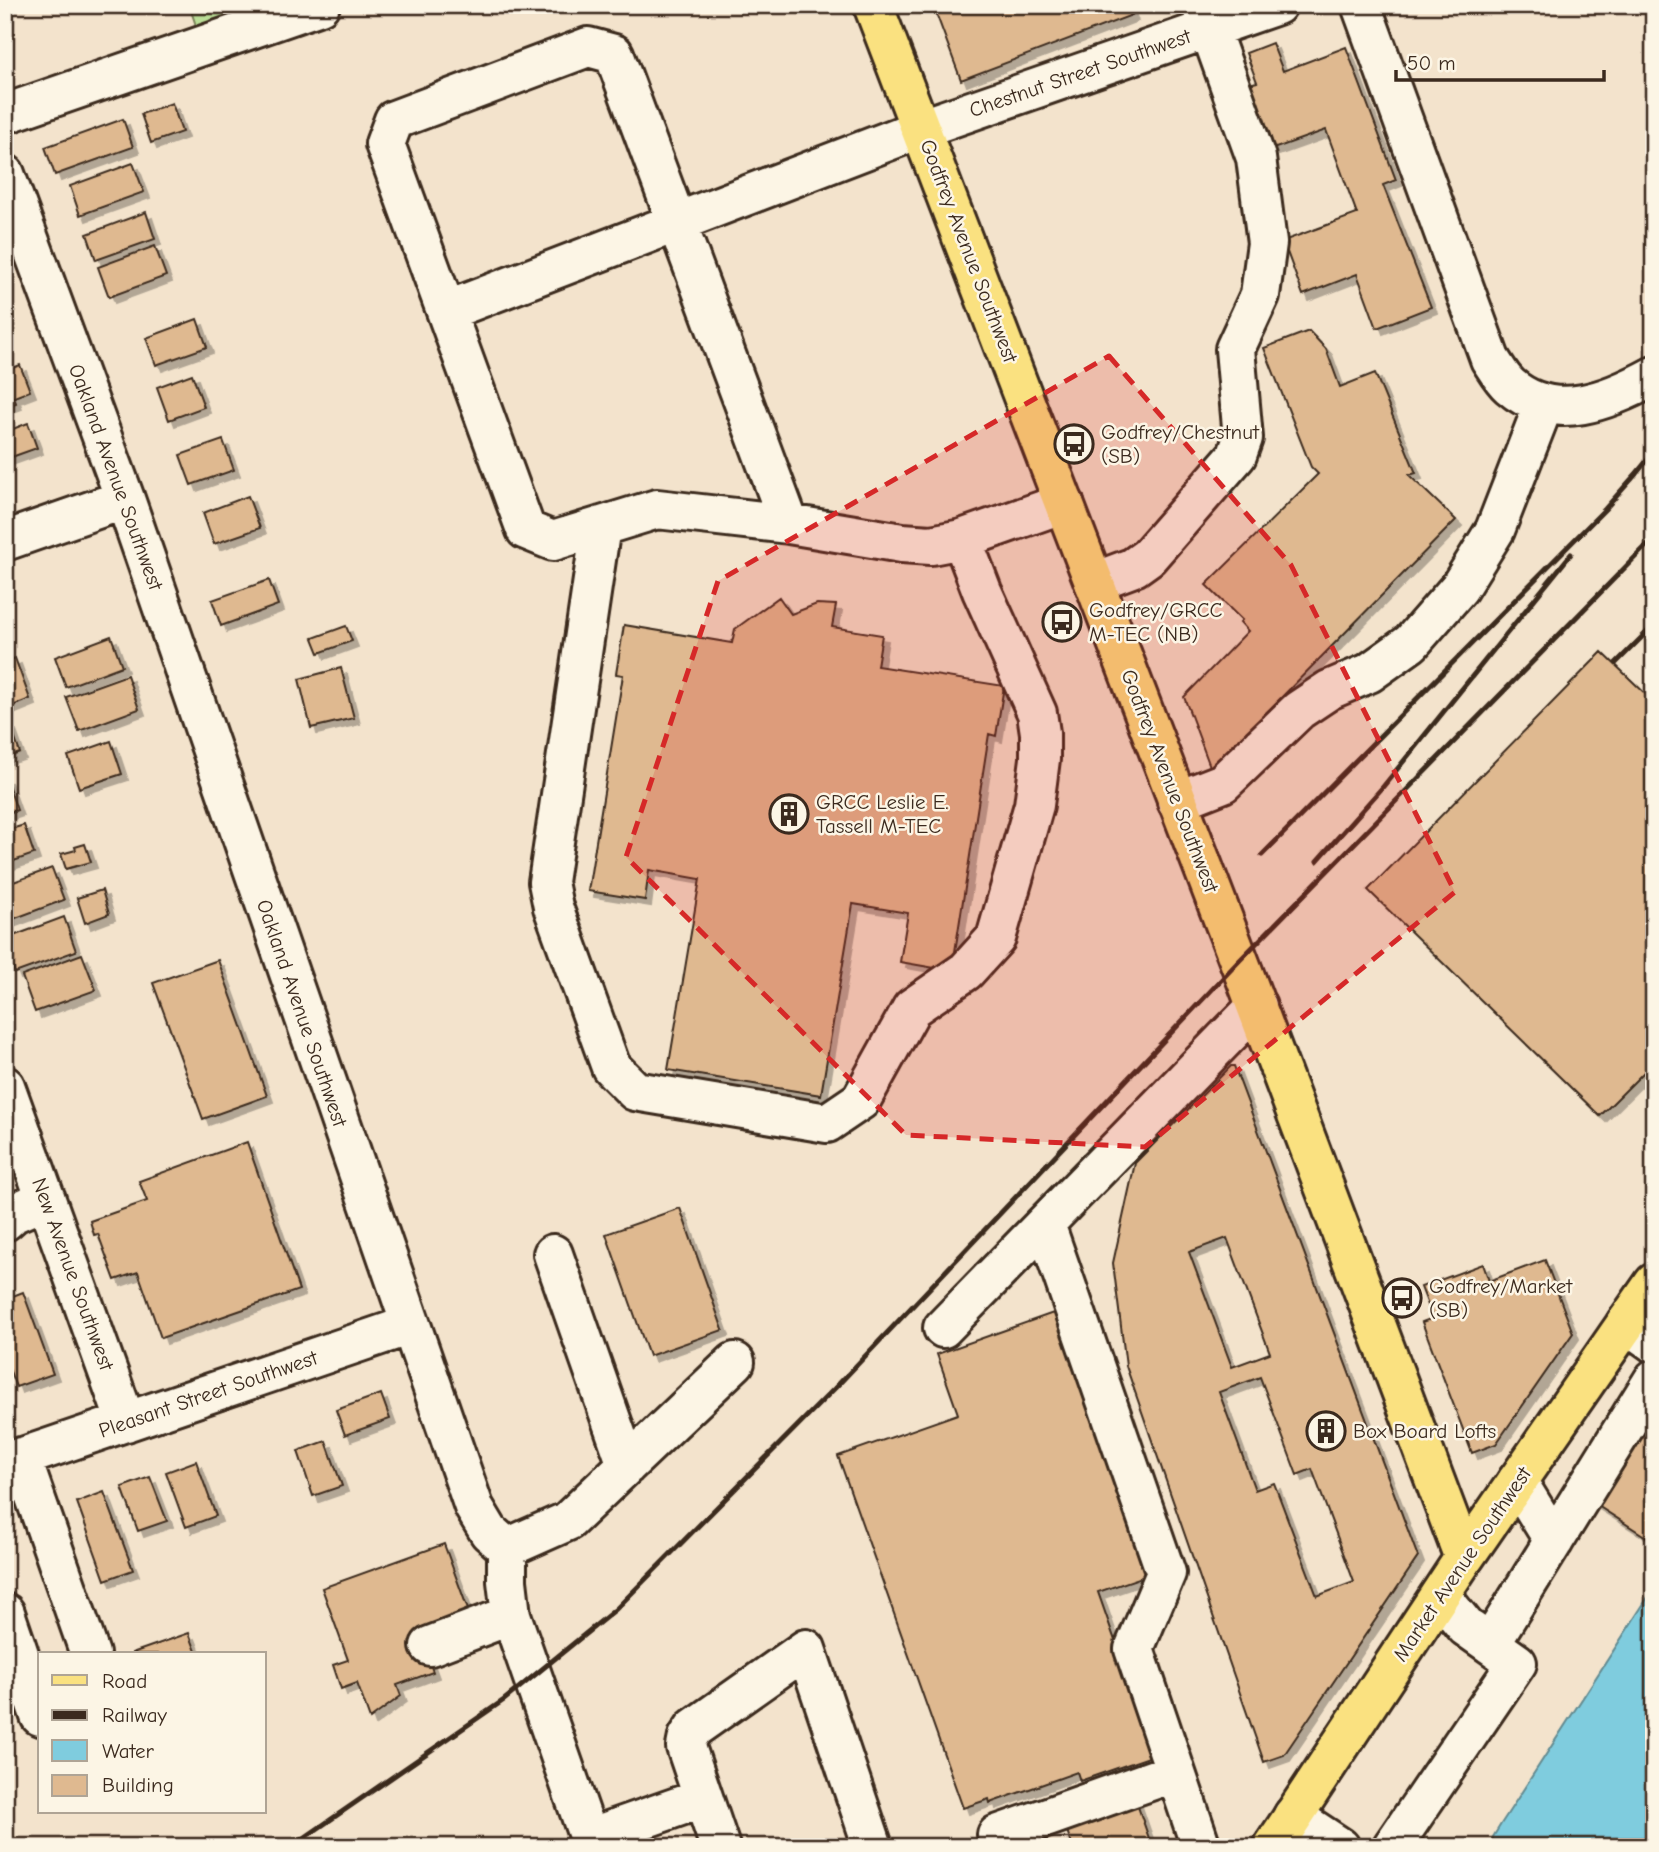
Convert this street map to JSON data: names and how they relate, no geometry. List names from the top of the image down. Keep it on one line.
{"streets":{"main road":["Godfrey Avenue Southwest","Market Avenue Southwest"],"street":["Chestnut Street Southwest","Oakland Avenue Southwest","New Avenue Southwest","Pleasant Street Southwest"]},"crossings":[["Chestnut Street Southwest","Godfrey Avenue Southwest"],["Godfrey Avenue Southwest","Market Avenue Southwest"],["Oakland Avenue Southwest","Pleasant Street Southwest"],["New Avenue Southwest","Pleasant Street Southwest"]],"places":{"bus stop":["Godfrey/Chestnut (SB)","Godfrey/GRCC M-TEC (NB)","Godfrey/Market (SB)"],"building":["GRCC Leslie E. Tassell M-TEC","Box Board Lofts"]},"legend":["Road","Railway","Water","Building"],"scale_bar":"50 m"}
